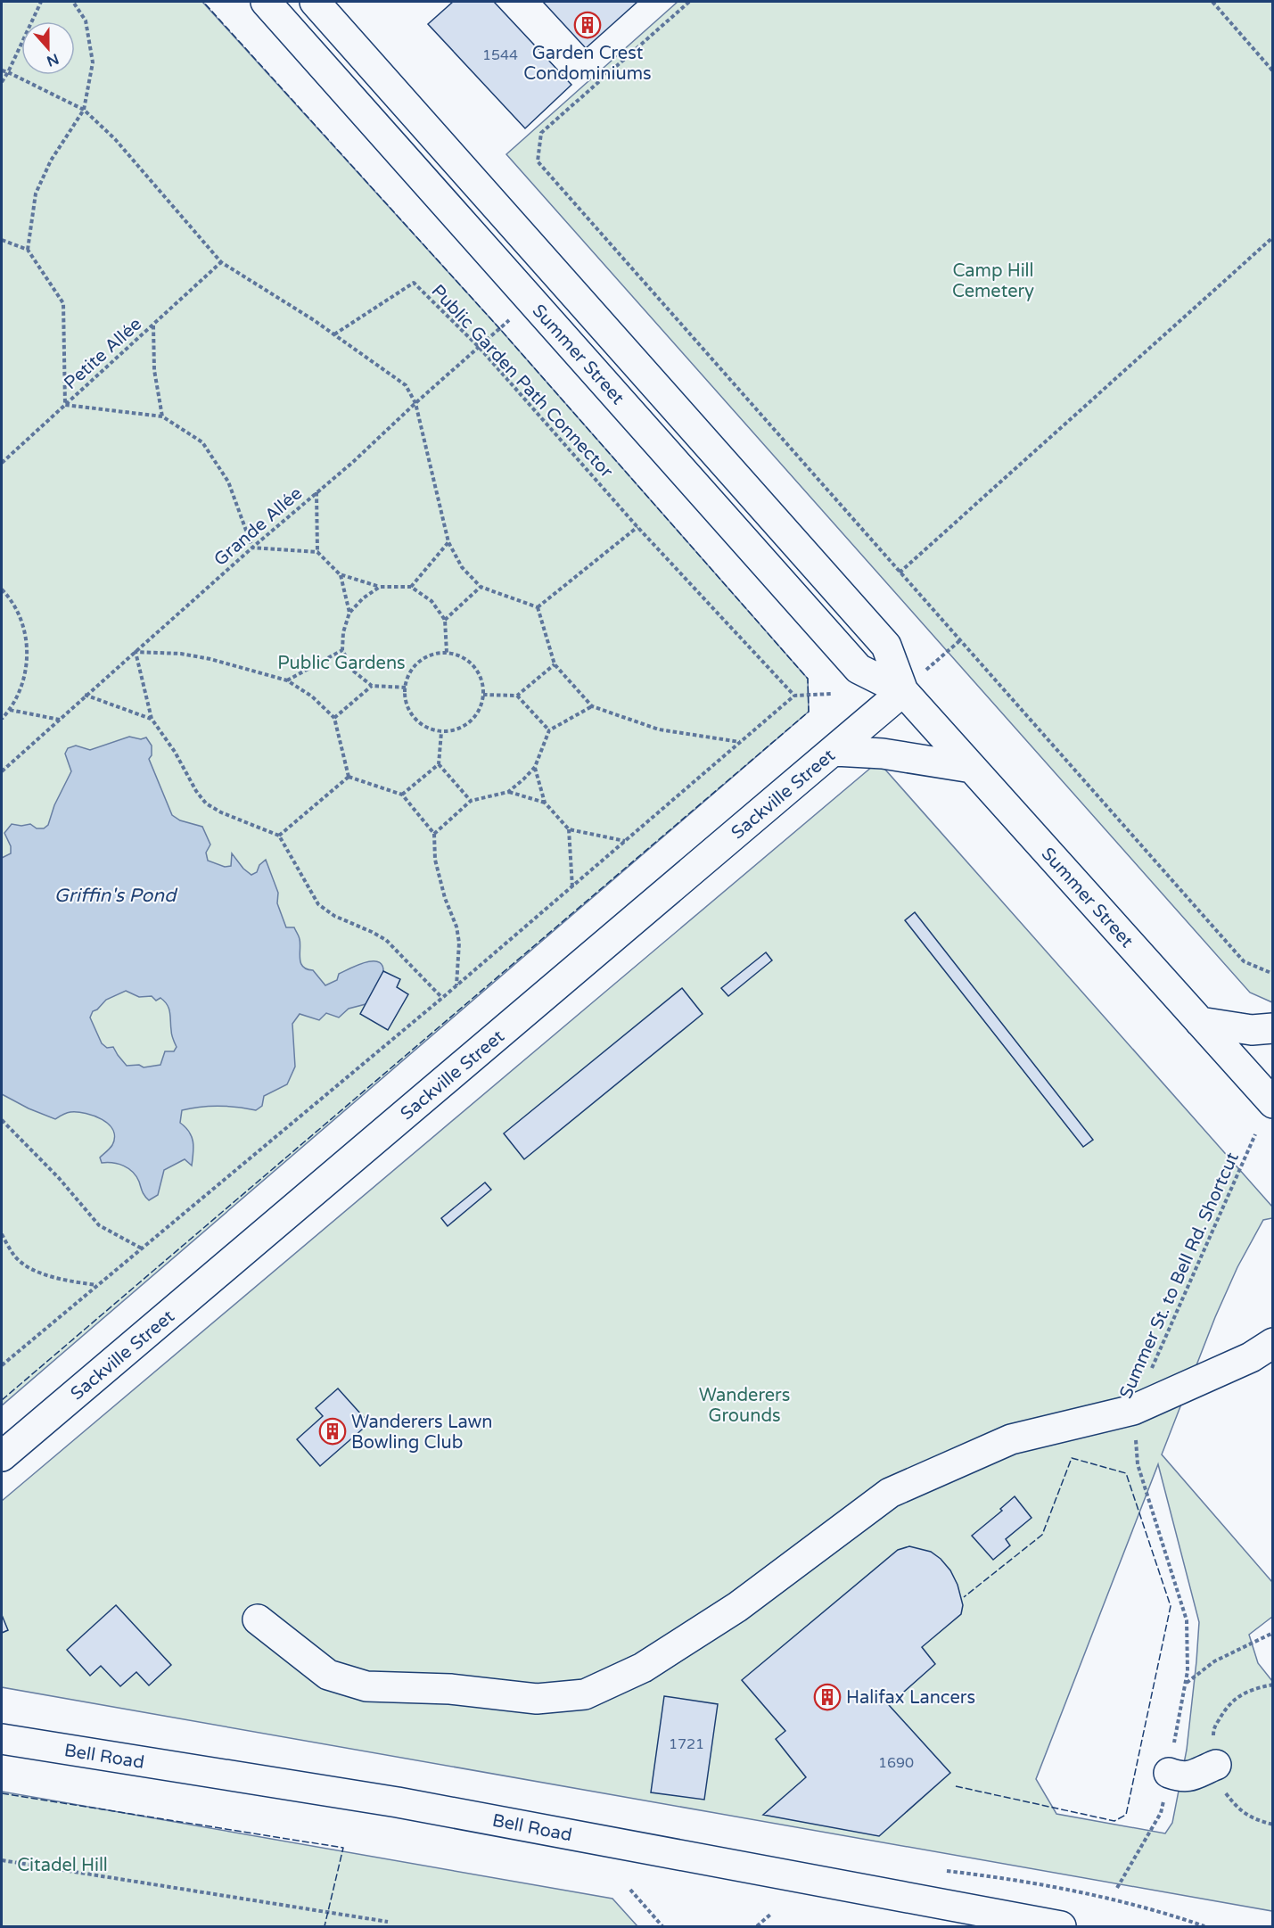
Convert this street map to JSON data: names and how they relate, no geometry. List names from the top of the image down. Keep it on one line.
{"streets":{"street":["Summer Street","Sackville Street","Bell Road"],"path":["Petite Allée","Public Garden Path Connector","Grande Allée","Summer St. to Bell Rd. Shortcut"]},"crossings":[["Summer Street","Grande Allée"],["Summer Street","Sackville Street"],["Public Garden Path Connector","Grande Allée"]],"water":["Griffin's Pond"],"parks":["Camp Hill Cemetery","Public Gardens","Wanderers Grounds","Citadel Hill"],"places":{"building":["Garden Crest Condominiums","Wanderers Lawn Bowling Club","Halifax Lancers"]},"house_numbers":["1544","1721","1690"],"north":"bottom"}
